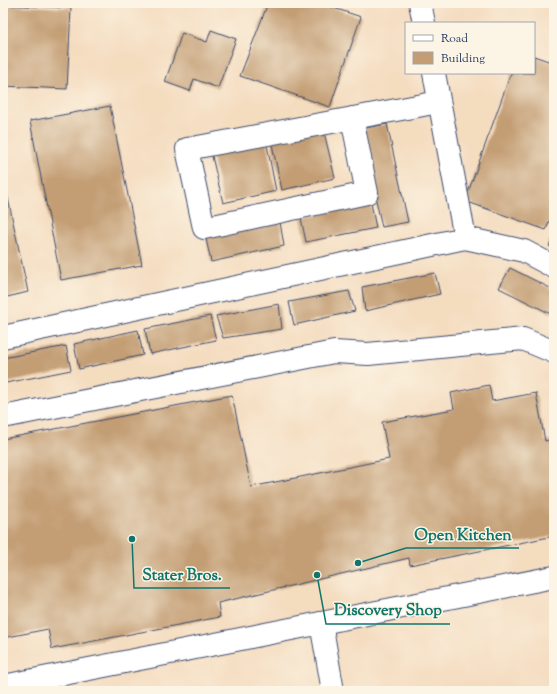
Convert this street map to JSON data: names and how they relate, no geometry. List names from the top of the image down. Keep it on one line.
{"places":["Stater Bros.","Open Kitchen","Discovery Shop"],"legend":["Road","Building"]}
